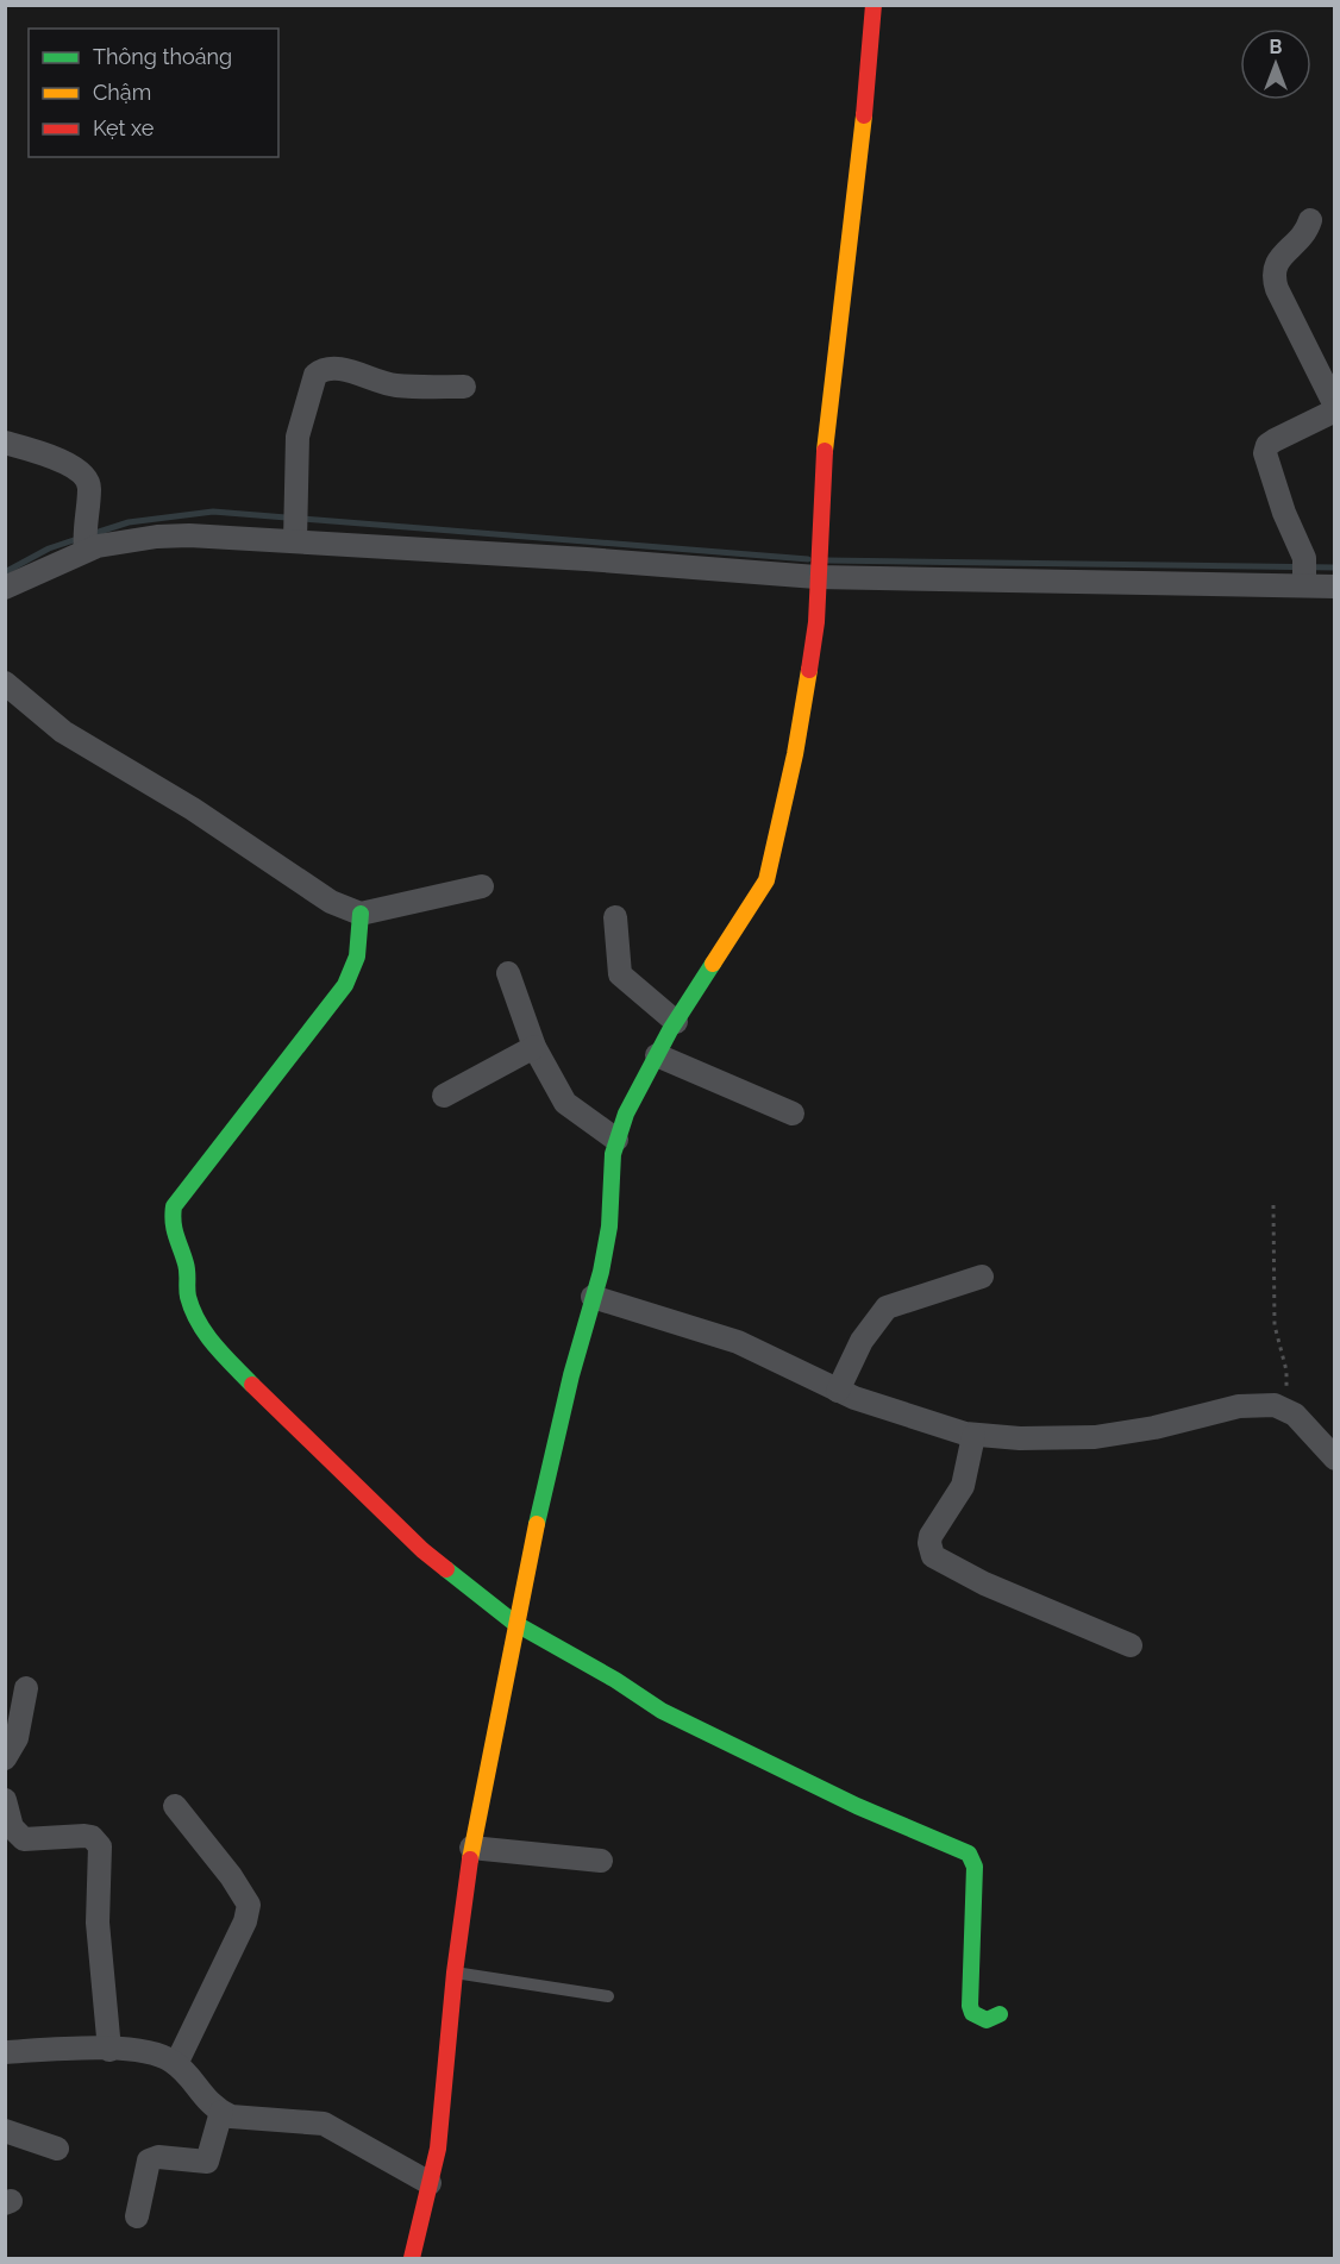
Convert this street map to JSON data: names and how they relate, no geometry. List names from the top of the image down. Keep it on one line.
{"legend":["Thông thoáng","Chậm","Kẹt xe"],"north":"top"}
